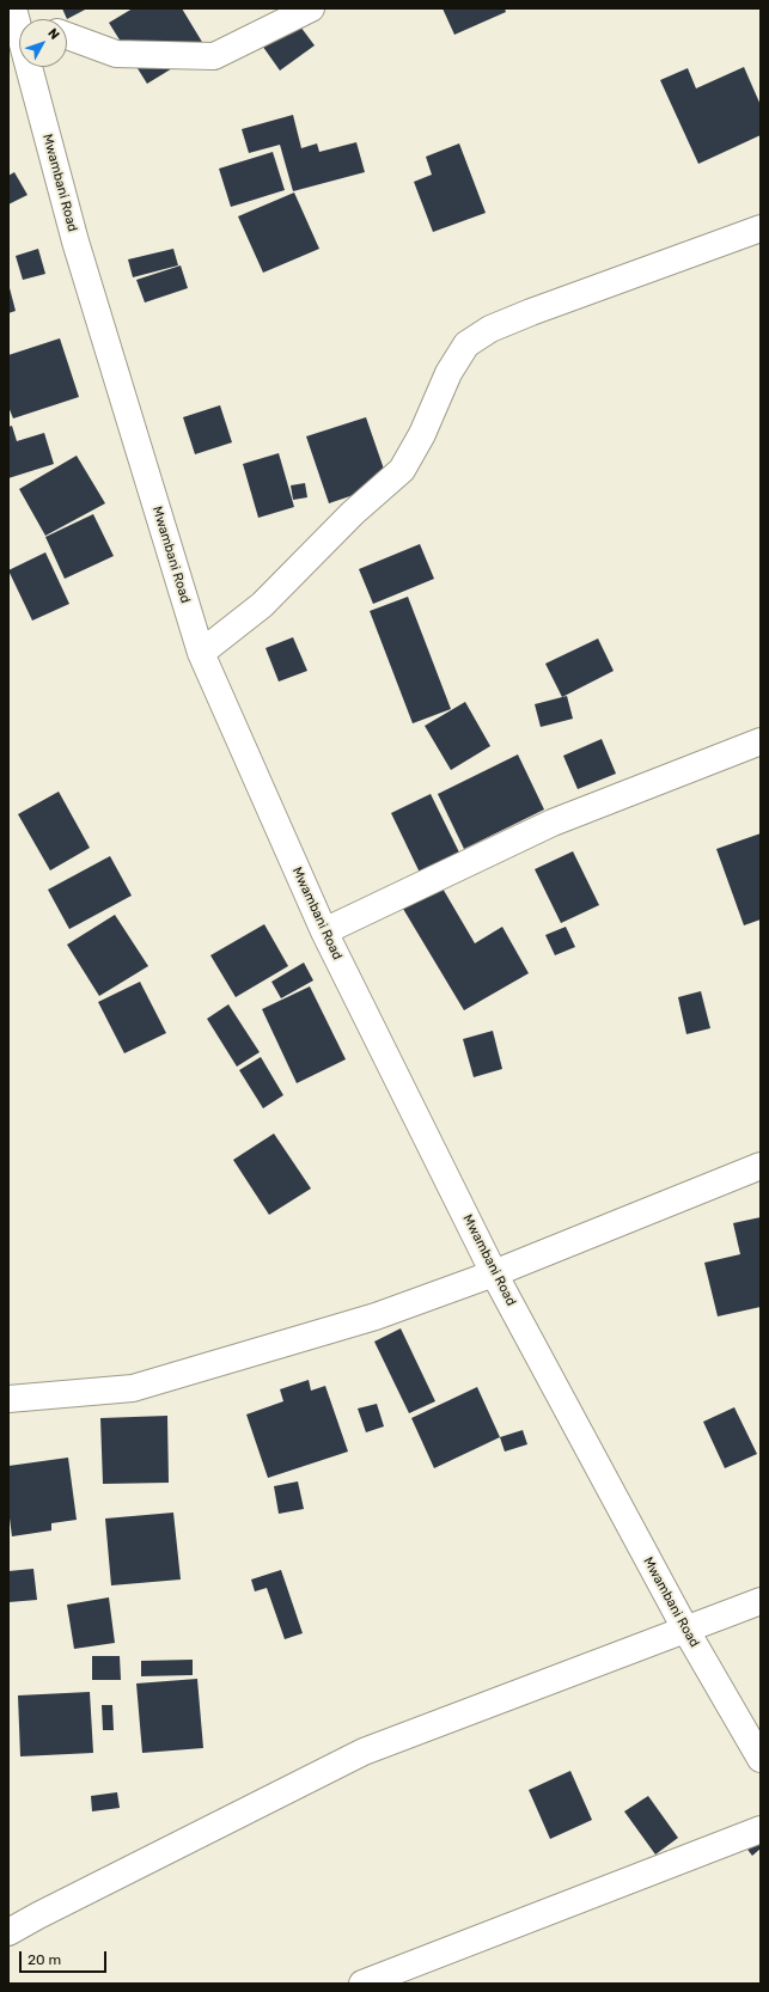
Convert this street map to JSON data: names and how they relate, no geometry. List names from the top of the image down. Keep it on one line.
{"streets":{"street":["Mwambani Road"]},"scale_bar":"20 m","north":"top right"}
